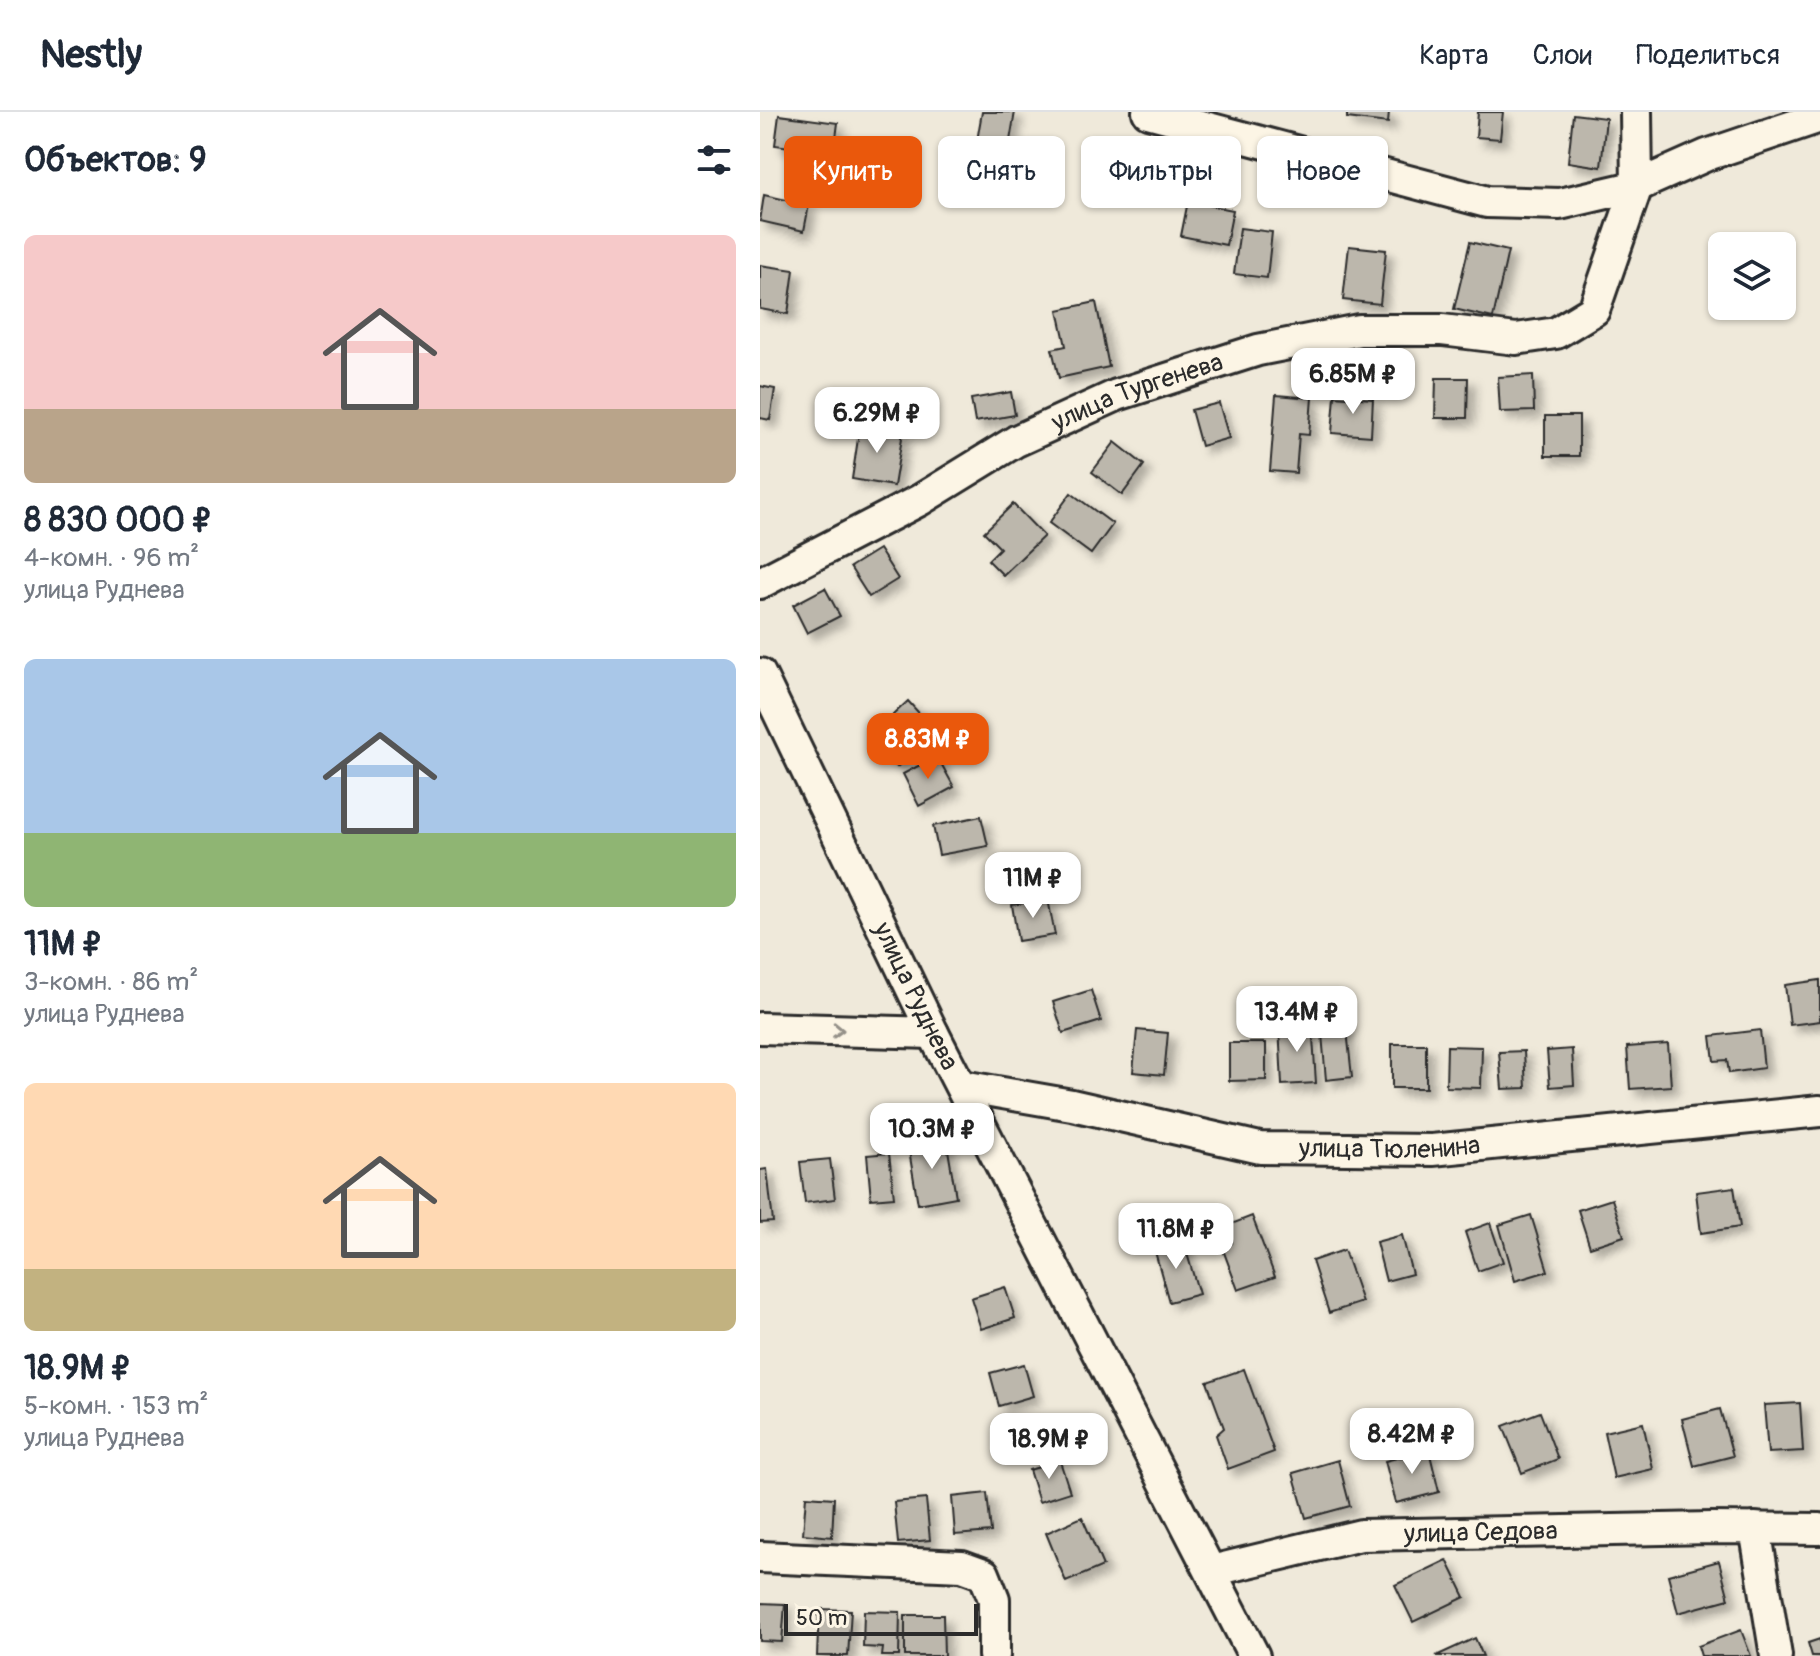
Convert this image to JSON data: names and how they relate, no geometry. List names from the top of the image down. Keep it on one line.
{"streets":{"street":["улица Тургенева","улица Руднева","улица Тюленина","улица Седова"]},"crossings":[["улица Руднева","улица Тюленина"],["улица Руднева","улица Седова"]],"scale_bar":"50 m","page":{"header":"Nestly","nav":["Карта","Слои","Поделиться"],"heading":"Объектов: 9","chip":["Купить","Снять","Фильтры","Новое"],"list":[{"name":"8 830 000 ₽","note":"4-комн. · 96 m² · улица Руднева"},{"name":"11M ₽","note":"3-комн. · 86 m² · улица Руднева"},{"name":"18.9M ₽","note":"5-комн. · 153 m² · улица Руднева"}],"price":["6.85M ₽","6.29M ₽","8.83M ₽","11M ₽","13.4M ₽","10.3M ₽","11.8M ₽","8.42M ₽","18.9M ₽"],"scale":"50 m"}}
